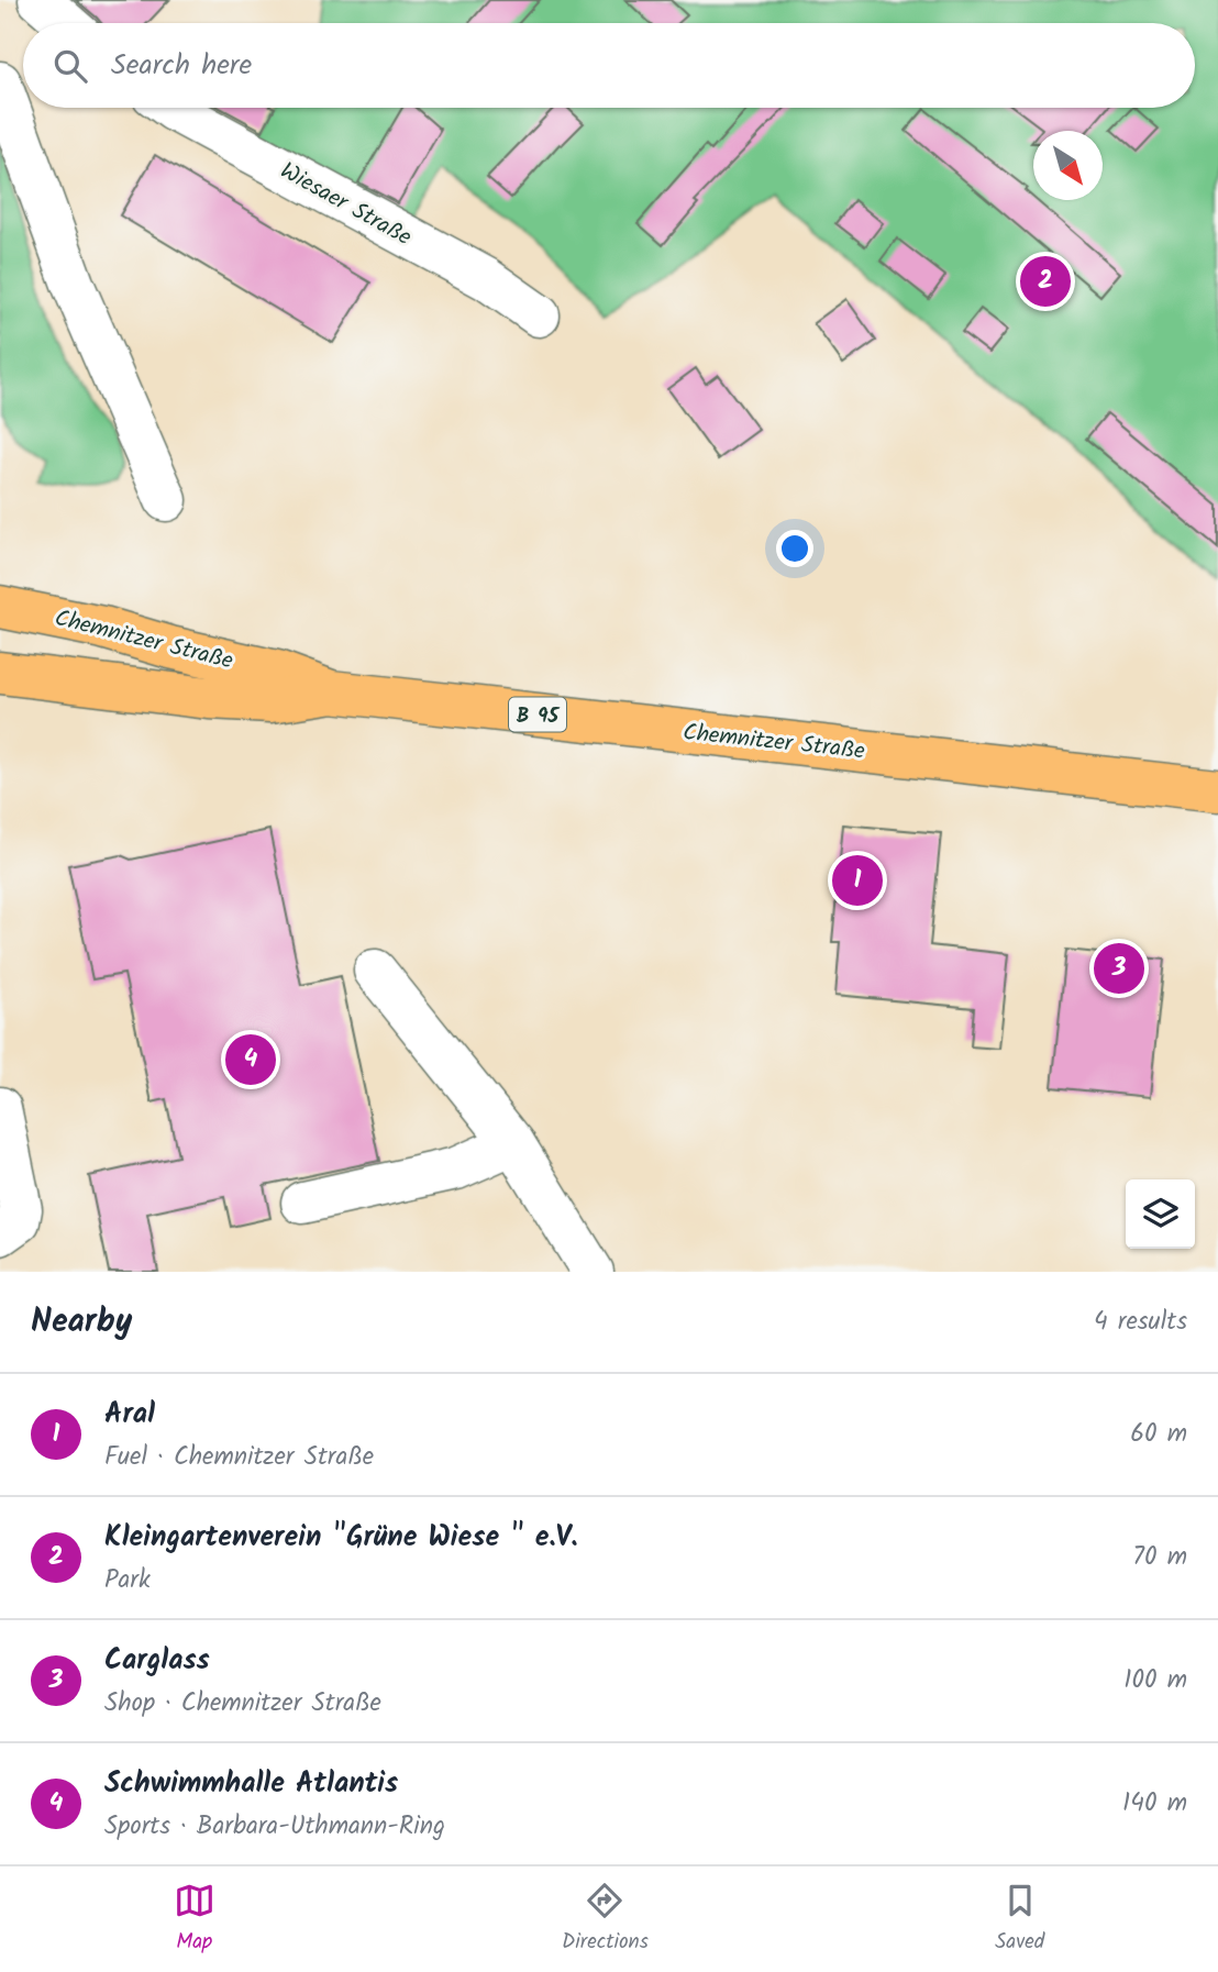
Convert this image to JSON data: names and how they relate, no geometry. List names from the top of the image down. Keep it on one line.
{"streets":{"main road":["Chemnitzer Straße","B 95"],"street":["Wiesaer Straße"]},"north":"bottom right","page":{"search":"Search here","pins":["2","1","3","4"],"heading":["Nearby","4 results"],"list":[{"mark":"1","name":"Aral","note":"Fuel · Chemnitzer Straße","value":"60 m"},{"mark":"2","name":"Kleingartenverein \"Grüne Wiese \" e.V.","note":"Park","value":"70 m"},{"mark":"3","name":"Carglass","note":"Shop · Chemnitzer Straße","value":"100 m"},{"mark":"4","name":"Schwimmhalle Atlantis","note":"Sports · Barbara-Uthmann-Ring","value":"140 m"}],"nav":["Map","Directions","Saved"]}}
